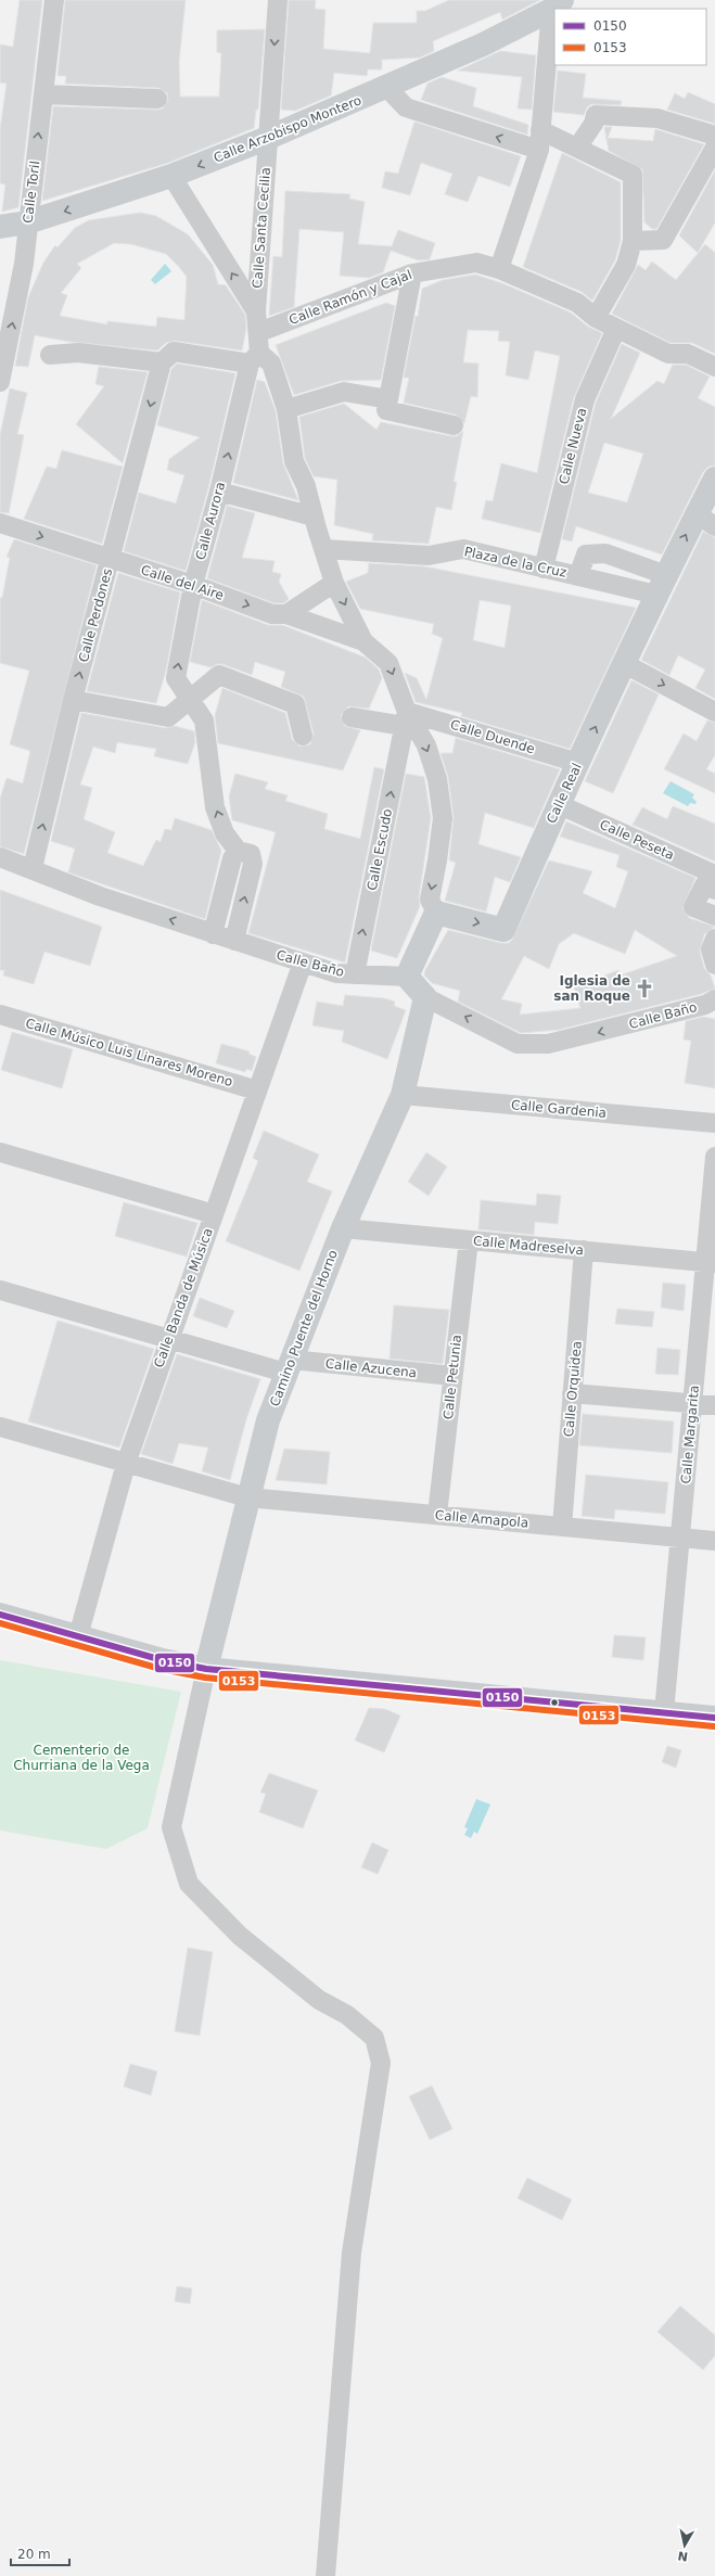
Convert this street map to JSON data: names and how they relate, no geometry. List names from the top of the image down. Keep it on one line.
{"streets":{"street":["Calle Arzobispo Montero","Calle Toril","Calle Santa Cecilia","Calle Ramón y Cajal","Calle Nueva","Calle Aurora","Plaza de la Cruz","Calle del Aire","Calle Perdones","Calle Duende","Calle Real","Calle Peseta","Calle Escudo","Calle Baño","Calle Músico Luis Linares Moreno","Calle Gardenia","Calle Madreselva","Calle Banda de Música","Camino Puente del Horno","Calle Azucena","Calle Petunia","Calle Orquidea","Calle Margarita","Calle Amapola"]},"crossings":[["Calle Arzobispo Montero","Calle Toril"],["Calle Arzobispo Montero","Calle Santa Cecilia"],["Calle Santa Cecilia","Calle Ramón y Cajal"],["Calle Santa Cecilia","Calle Aurora"],["Calle Ramón y Cajal","Calle Nueva"],["Calle Nueva","Plaza de la Cruz"],["Calle Aurora","Calle del Aire"],["Calle Aurora","Calle Baño"],["Plaza de la Cruz","Calle Real"],["Calle del Aire","Calle Perdones"],["Calle Perdones","Calle Baño"],["Calle Duende","Calle Real"],["Calle Duende","Calle Escudo"],["Calle Real","Calle Peseta"],["Calle Escudo","Calle Baño"],["Calle Baño","Calle Banda de Música"],["Calle Baño","Camino Puente del Horno"],["Calle Músico Luis Linares Moreno","Calle Banda de Música"],["Calle Gardenia","Camino Puente del Horno"],["Calle Madreselva","Camino Puente del Horno"],["Calle Madreselva","Calle Petunia"],["Calle Madreselva","Calle Orquidea"],["Calle Madreselva","Calle Margarita"],["Calle Banda de Música","Calle Azucena"],["Calle Banda de Música","Calle Amapola"],["Camino Puente del Horno","Calle Azucena"],["Camino Puente del Horno","Calle Amapola"],["Calle Azucena","Calle Petunia"],["Calle Petunia","Calle Amapola"],["Calle Orquidea","Calle Amapola"],["Calle Margarita","Calle Amapola"]],"one_way":["Calle Toril","Calle Santa Cecilia","Calle Aurora","Calle del Aire","Calle Real","Calle Baño"],"parks":["Cementerio de Churriana de la Vega"],"places":{"church":["Iglesia de san Roque"]},"lines":["transit line 0150","transit line 0153"],"legend":["0150","0153"],"scale_bar":"20 m","north":"bottom"}
